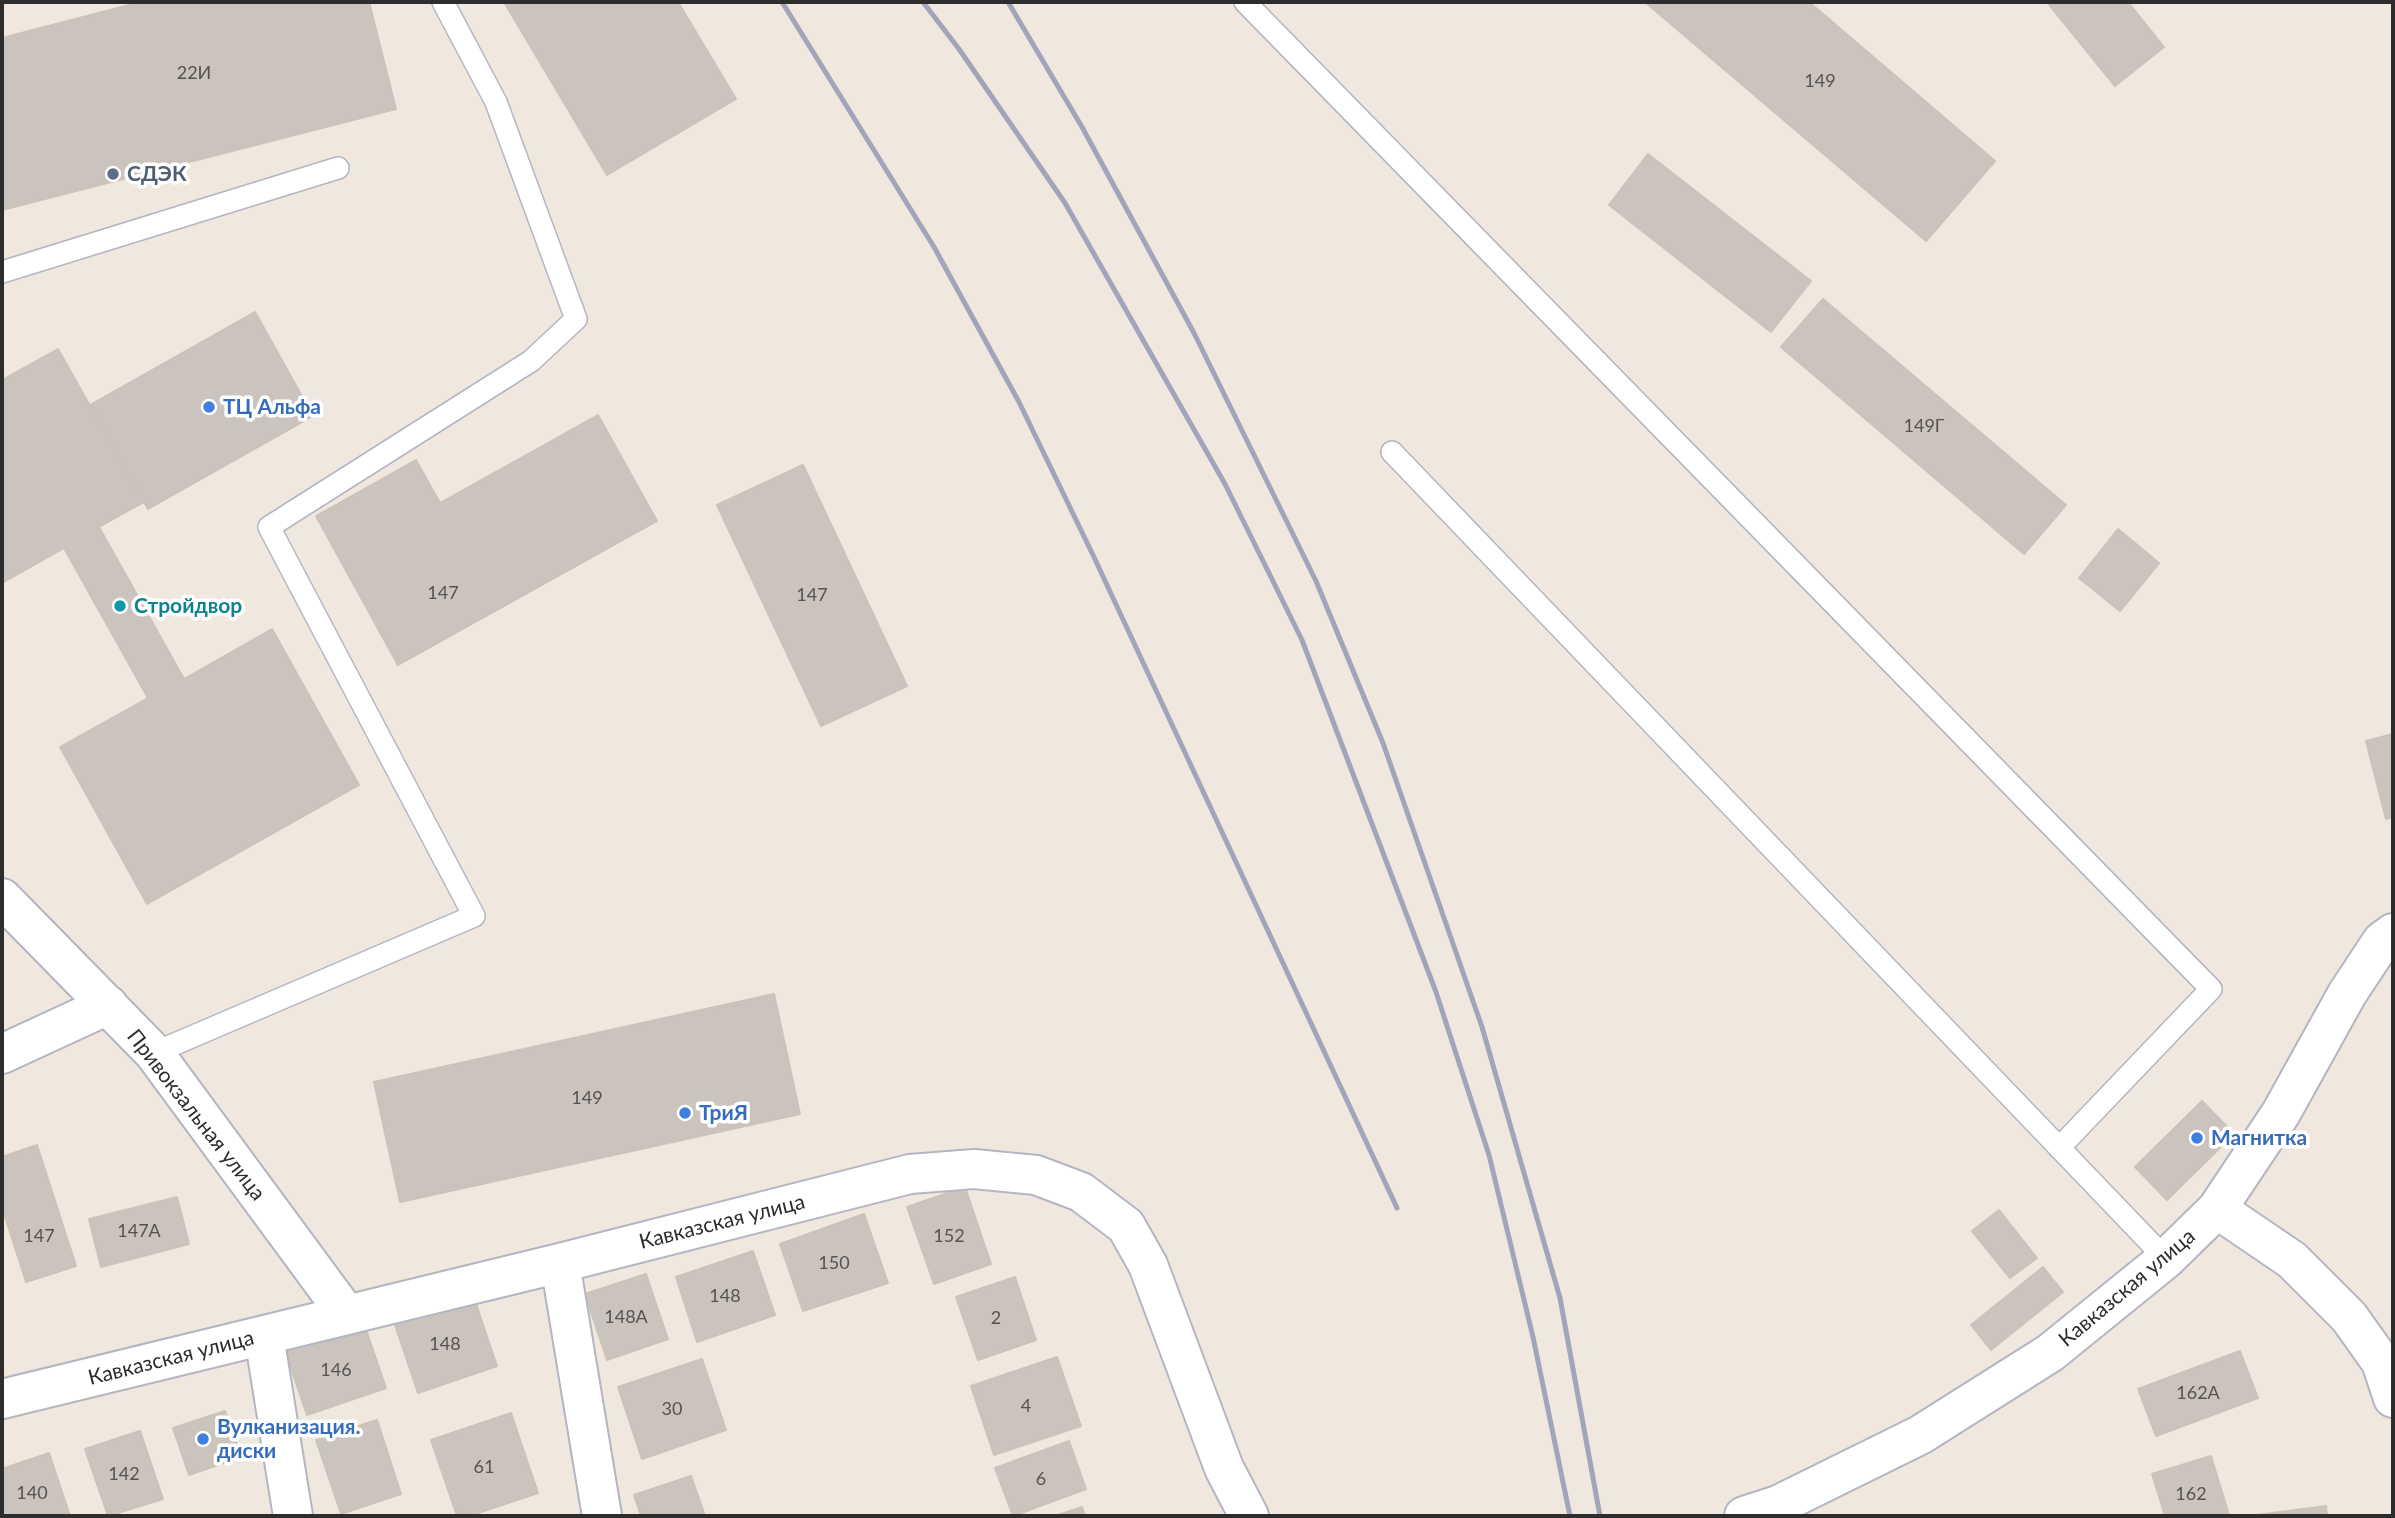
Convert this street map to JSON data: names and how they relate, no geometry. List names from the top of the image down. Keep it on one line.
{"streets":{"main road":["Привокзальная улица","Кавказская улица"]},"crossings":[["Привокзальная улица","Кавказская улица"]],"places":["СДЭК","ТЦ Альфа","Стройдвор","ТриЯ","Магнитка","Вулканизация. диски"],"house_numbers":["22И","149","149Г","147","147","149","147А","147","152","150","148","148А","2","148","146","162А","4","30","61","142","6","140","162"]}
